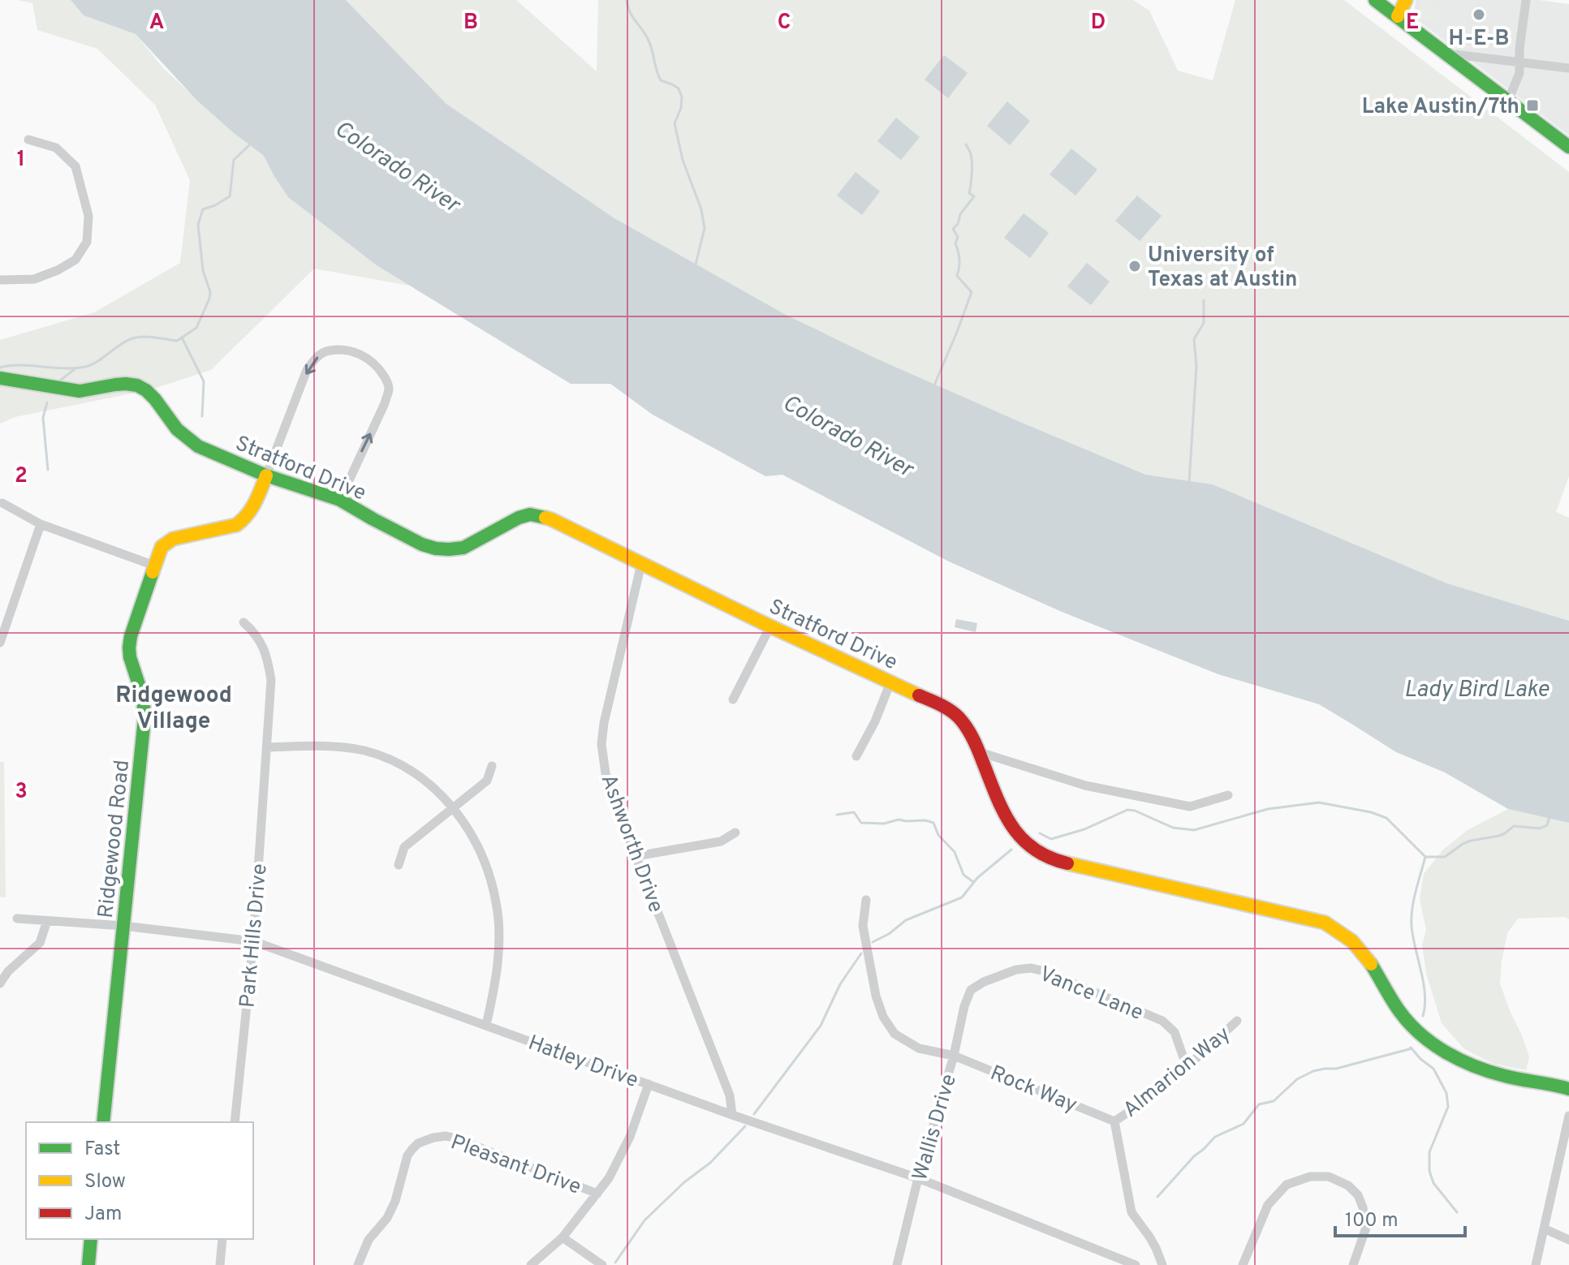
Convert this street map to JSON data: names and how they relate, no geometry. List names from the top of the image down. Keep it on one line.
{"streets":{"street":["Stratford Drive","Ridgewood Road","Ashworth Drive","Park Hills Drive","Vance Lane","Hatley Drive","Almarion Way","Rock Way","Wallis Drive","Pleasant Drive"]},"crossings":[["Stratford Drive","Ridgewood Road"],["Stratford Drive","Ashworth Drive"],["Ridgewood Road","Hatley Drive"],["Ashworth Drive","Hatley Drive"],["Park Hills Drive","Hatley Drive"],["Vance Lane","Almarion Way"],["Vance Lane","Wallis Drive"],["Hatley Drive","Wallis Drive"],["Almarion Way","Rock Way"],["Rock Way","Wallis Drive"]],"districts":["Ridgewood Village"],"water":["Colorado River","Lady Bird Lake"],"places":{"other":["H-E-B","University of Texas at Austin"],"transit":["Lake Austin/7th"]},"legend":["Fast","Slow","Jam"],"scale_bar":"100 m","grid":{"columns":["A","B","C","D","E"],"rows":["1","2","3"]}}
